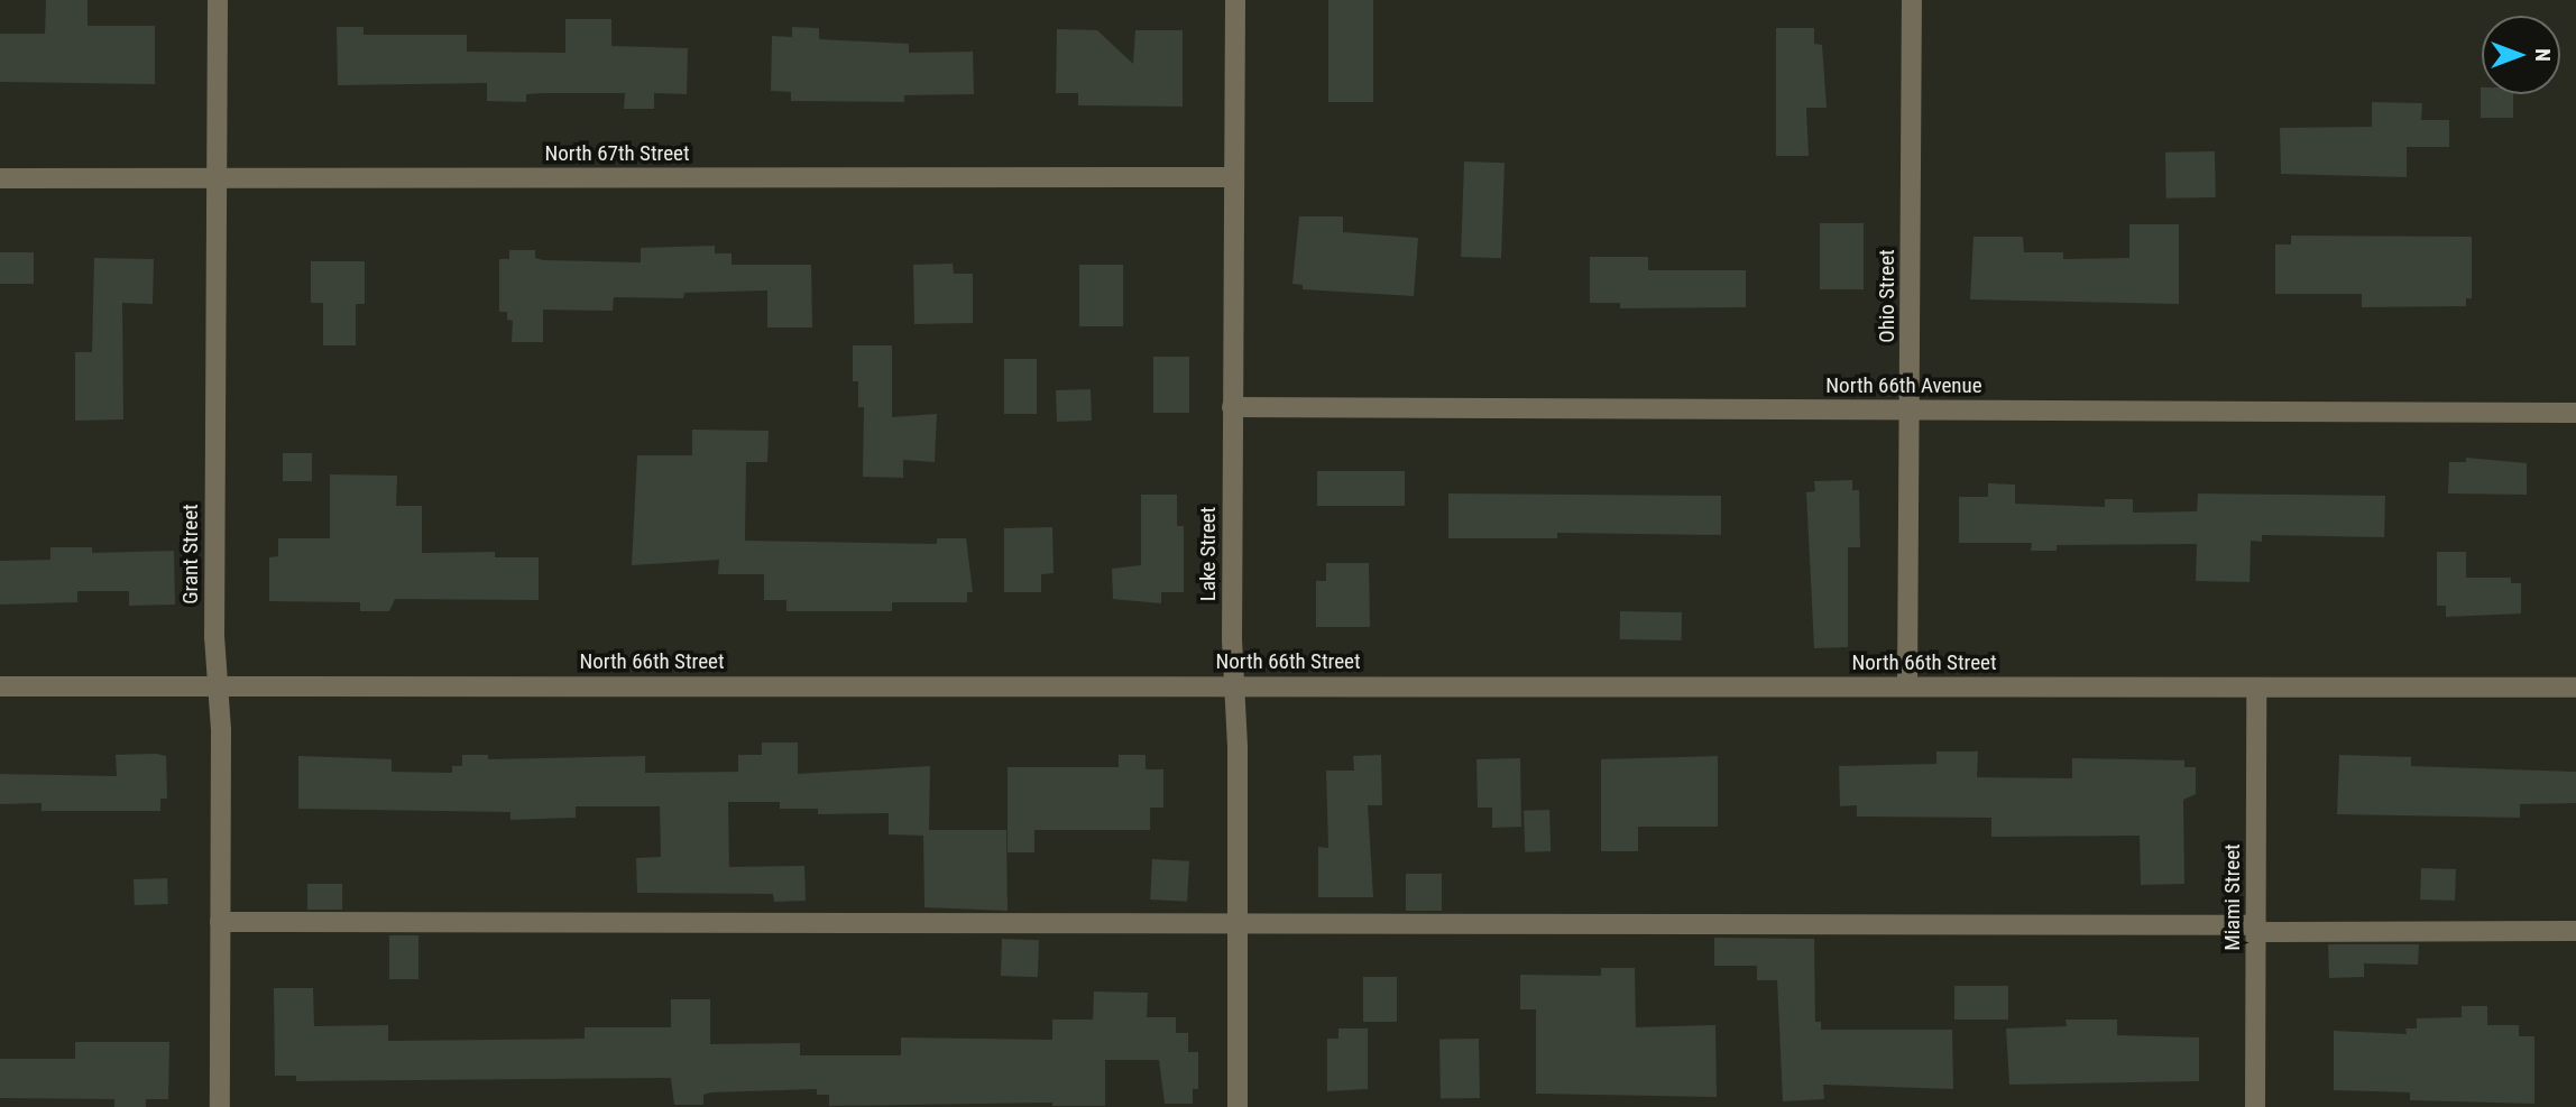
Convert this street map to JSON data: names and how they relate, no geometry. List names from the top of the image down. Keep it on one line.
{"streets":{"street":["North 67th Street","Ohio Street","North 66th Avenue","Grant Street","Lake Street","North 66th Street","Miami Street"]},"crossings":[["North 67th Street","Grant Street"],["North 67th Street","Lake Street"],["Ohio Street","North 66th Avenue"],["Ohio Street","North 66th Street"],["North 66th Avenue","Lake Street"],["Grant Street","North 66th Street"],["Lake Street","North 66th Street"],["North 66th Street","Miami Street"]],"north":"right"}
